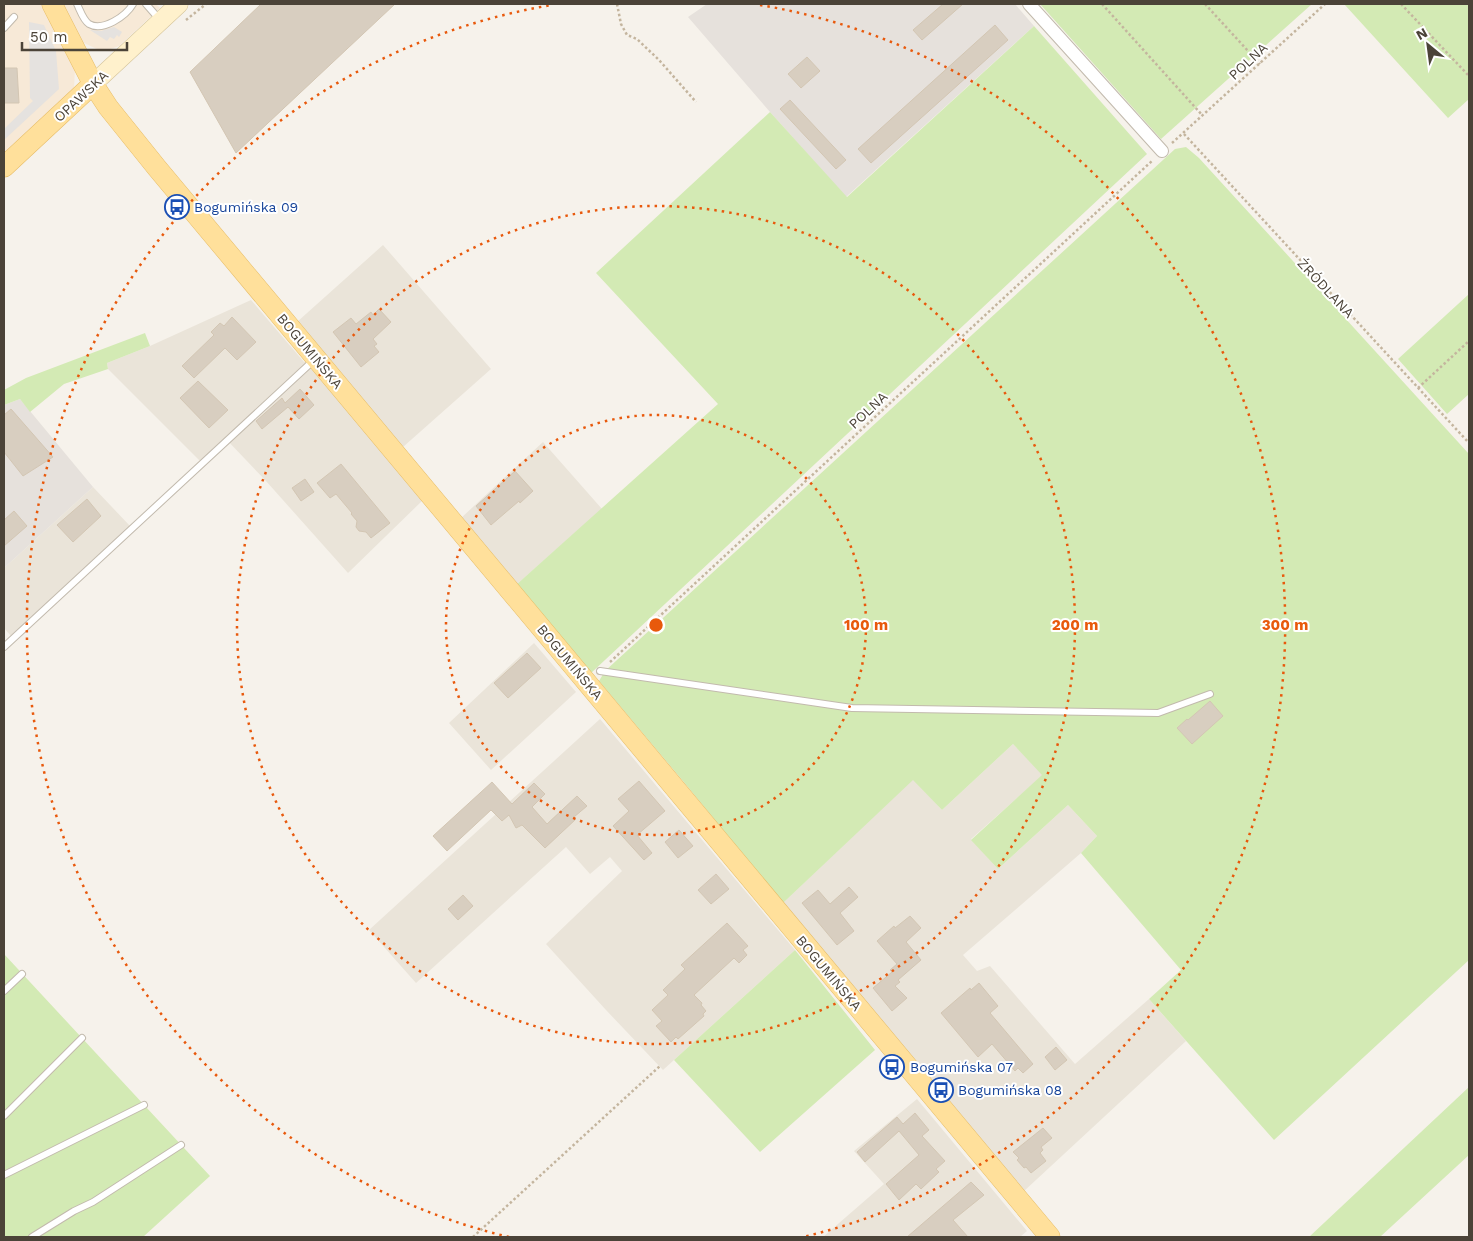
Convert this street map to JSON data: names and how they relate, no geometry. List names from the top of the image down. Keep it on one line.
{"streets":{"main road":["OPAWSKA","BOGUMIŃSKA"],"path":["POLNA","ŹRÓDLANA"]},"crossings":[["POLNA","ŹRÓDLANA"],["OPAWSKA","BOGUMIŃSKA"]],"places":{"bus stop":["Bogumińska 09","Bogumińska 07","Bogumińska 08"]},"scale_bar":"50 m","north":"top left","rings":["100 m","200 m","300 m"]}
